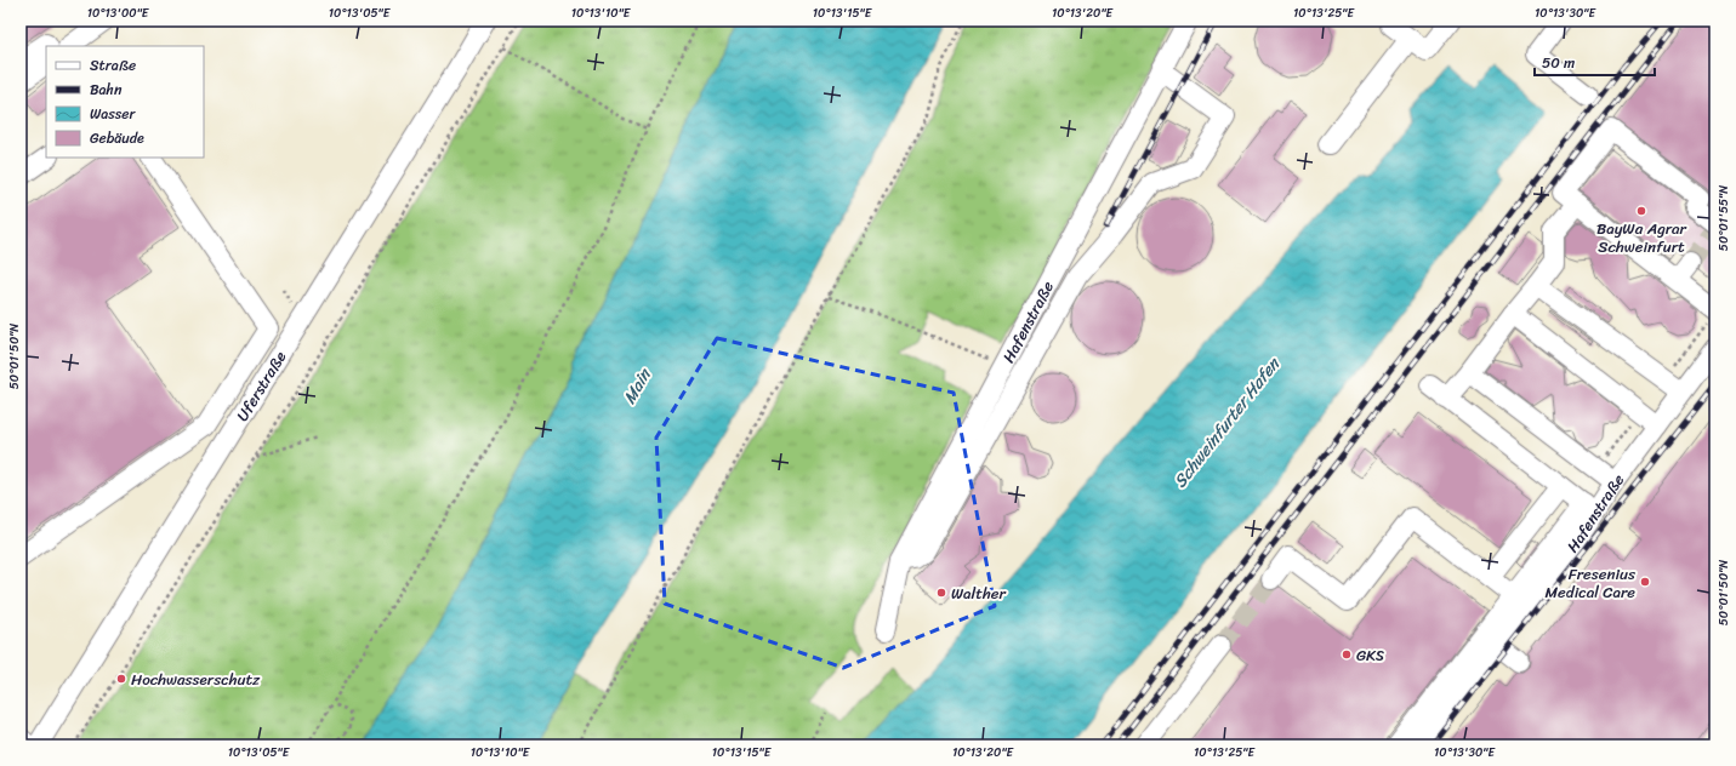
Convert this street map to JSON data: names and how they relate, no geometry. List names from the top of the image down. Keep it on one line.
{"streets":{"street":["Hafenstraße","Uferstraße"]},"water":["Main","Schweinfurter Hafen"],"places":["BayWa Agrar Schweinfurt","Fresenius Medical Care","Walther","GKS","Hochwasserschutz"],"legend":["Straße","Bahn","Wasser","Gebäude"],"scale_bar":"50 m","coordinates":["10°13'00\"E","10°13'05\"E","10°13'10\"E","10°13'15\"E","10°13'20\"E","10°13'25\"E","10°13'30\"E","50°01'55\"N","50°01'50\"N"]}
